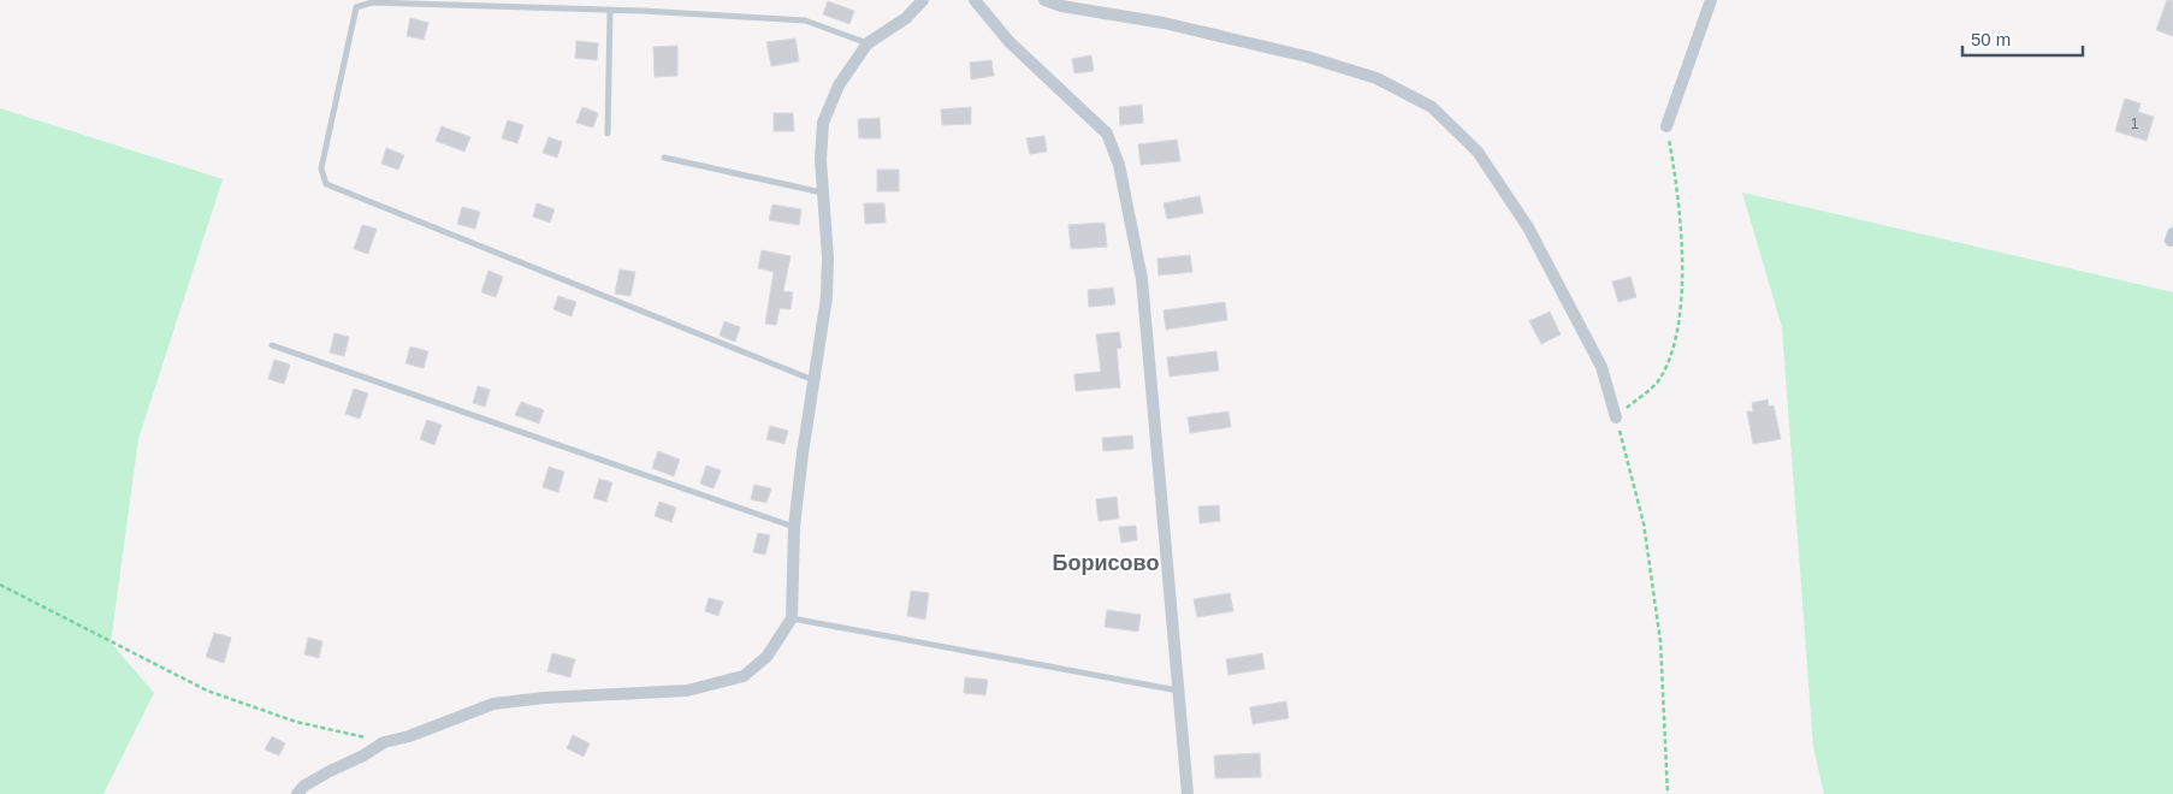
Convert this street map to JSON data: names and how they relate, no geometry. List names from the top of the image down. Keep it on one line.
{"districts":["Борисово"],"house_numbers":["1"],"scale_bar":"50 m"}
